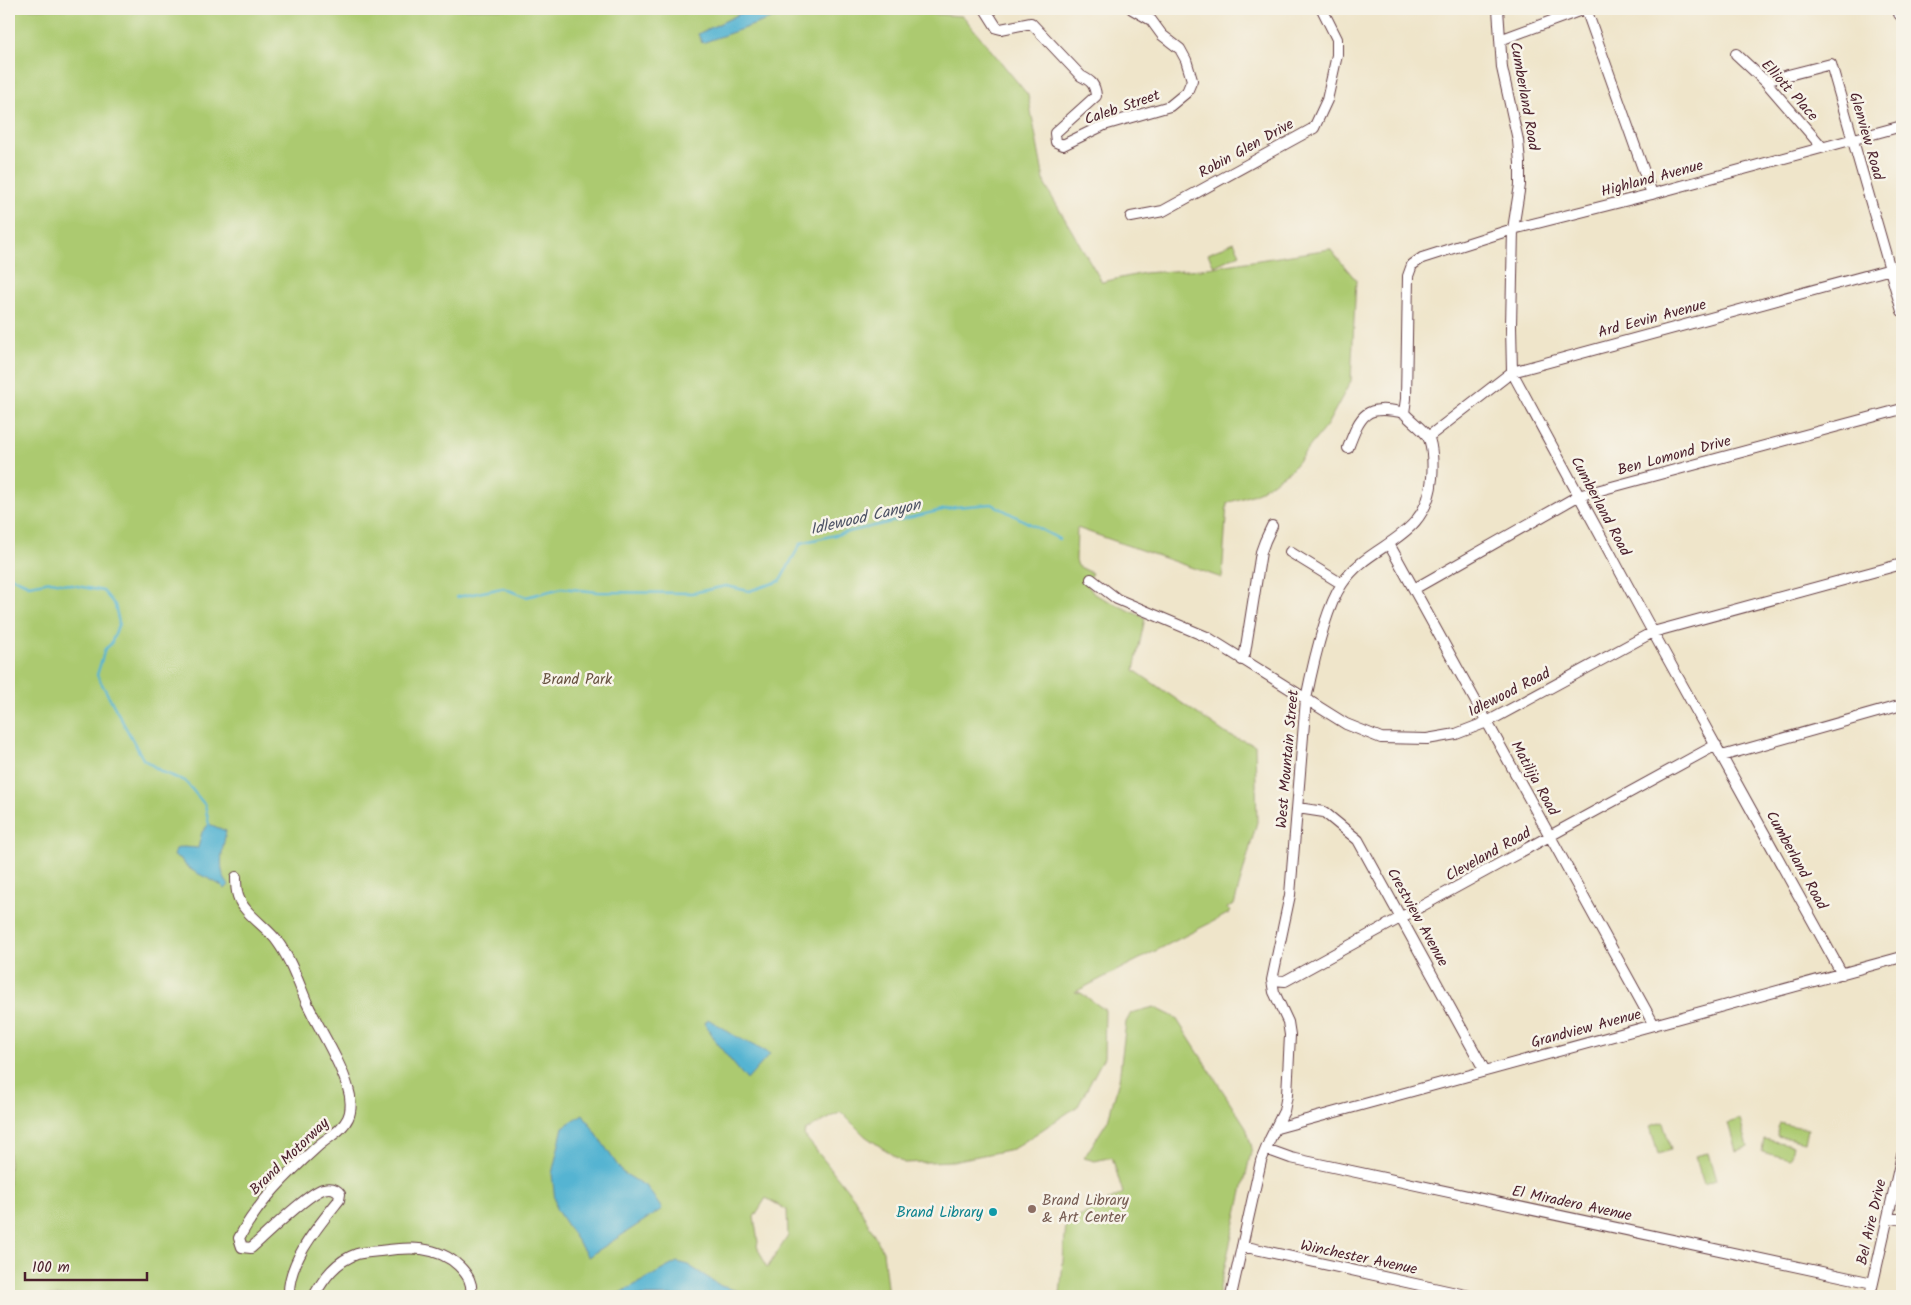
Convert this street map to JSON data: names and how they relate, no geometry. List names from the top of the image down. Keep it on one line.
{"streets":{"street":["Elliott Place","Cumberland Road","Caleb Street","Glenview Road","Robin Glen Drive","Highland Avenue","Ard Eevin Avenue","Ben Lomond Drive","Idlewood Road","West Mountain Street","Matilija Road","Cleveland Road","Crestview Avenue","Grandview Avenue","Brand Motorway","El Miradero Avenue","Bel Aire Drive","Winchester Avenue"]},"crossings":[["Elliott Place","Glenview Road"],["Elliott Place","Highland Avenue"],["Cumberland Road","Highland Avenue"],["Cumberland Road","Ard Eevin Avenue"],["Cumberland Road","Ben Lomond Drive"],["Cumberland Road","Idlewood Road"],["Cumberland Road","Cleveland Road"],["Cumberland Road","Grandview Avenue"],["Glenview Road","Highland Avenue"],["Glenview Road","Ard Eevin Avenue"],["Ard Eevin Avenue","West Mountain Street"],["Ben Lomond Drive","Matilija Road"],["Idlewood Road","West Mountain Street"],["Idlewood Road","Matilija Road"],["West Mountain Street","Matilija Road"],["West Mountain Street","Cleveland Road"],["West Mountain Street","Crestview Avenue"],["West Mountain Street","Grandview Avenue"],["West Mountain Street","El Miradero Avenue"],["West Mountain Street","Winchester Avenue"],["Matilija Road","Cleveland Road"],["Matilija Road","Grandview Avenue"],["Cleveland Road","Crestview Avenue"],["Crestview Avenue","Grandview Avenue"],["El Miradero Avenue","Bel Aire Drive"]],"water":["Idlewood Canyon"],"parks":["Brand Park"],"places":["Brand Library & Art Center","Brand Library"],"scale_bar":"100 m"}
